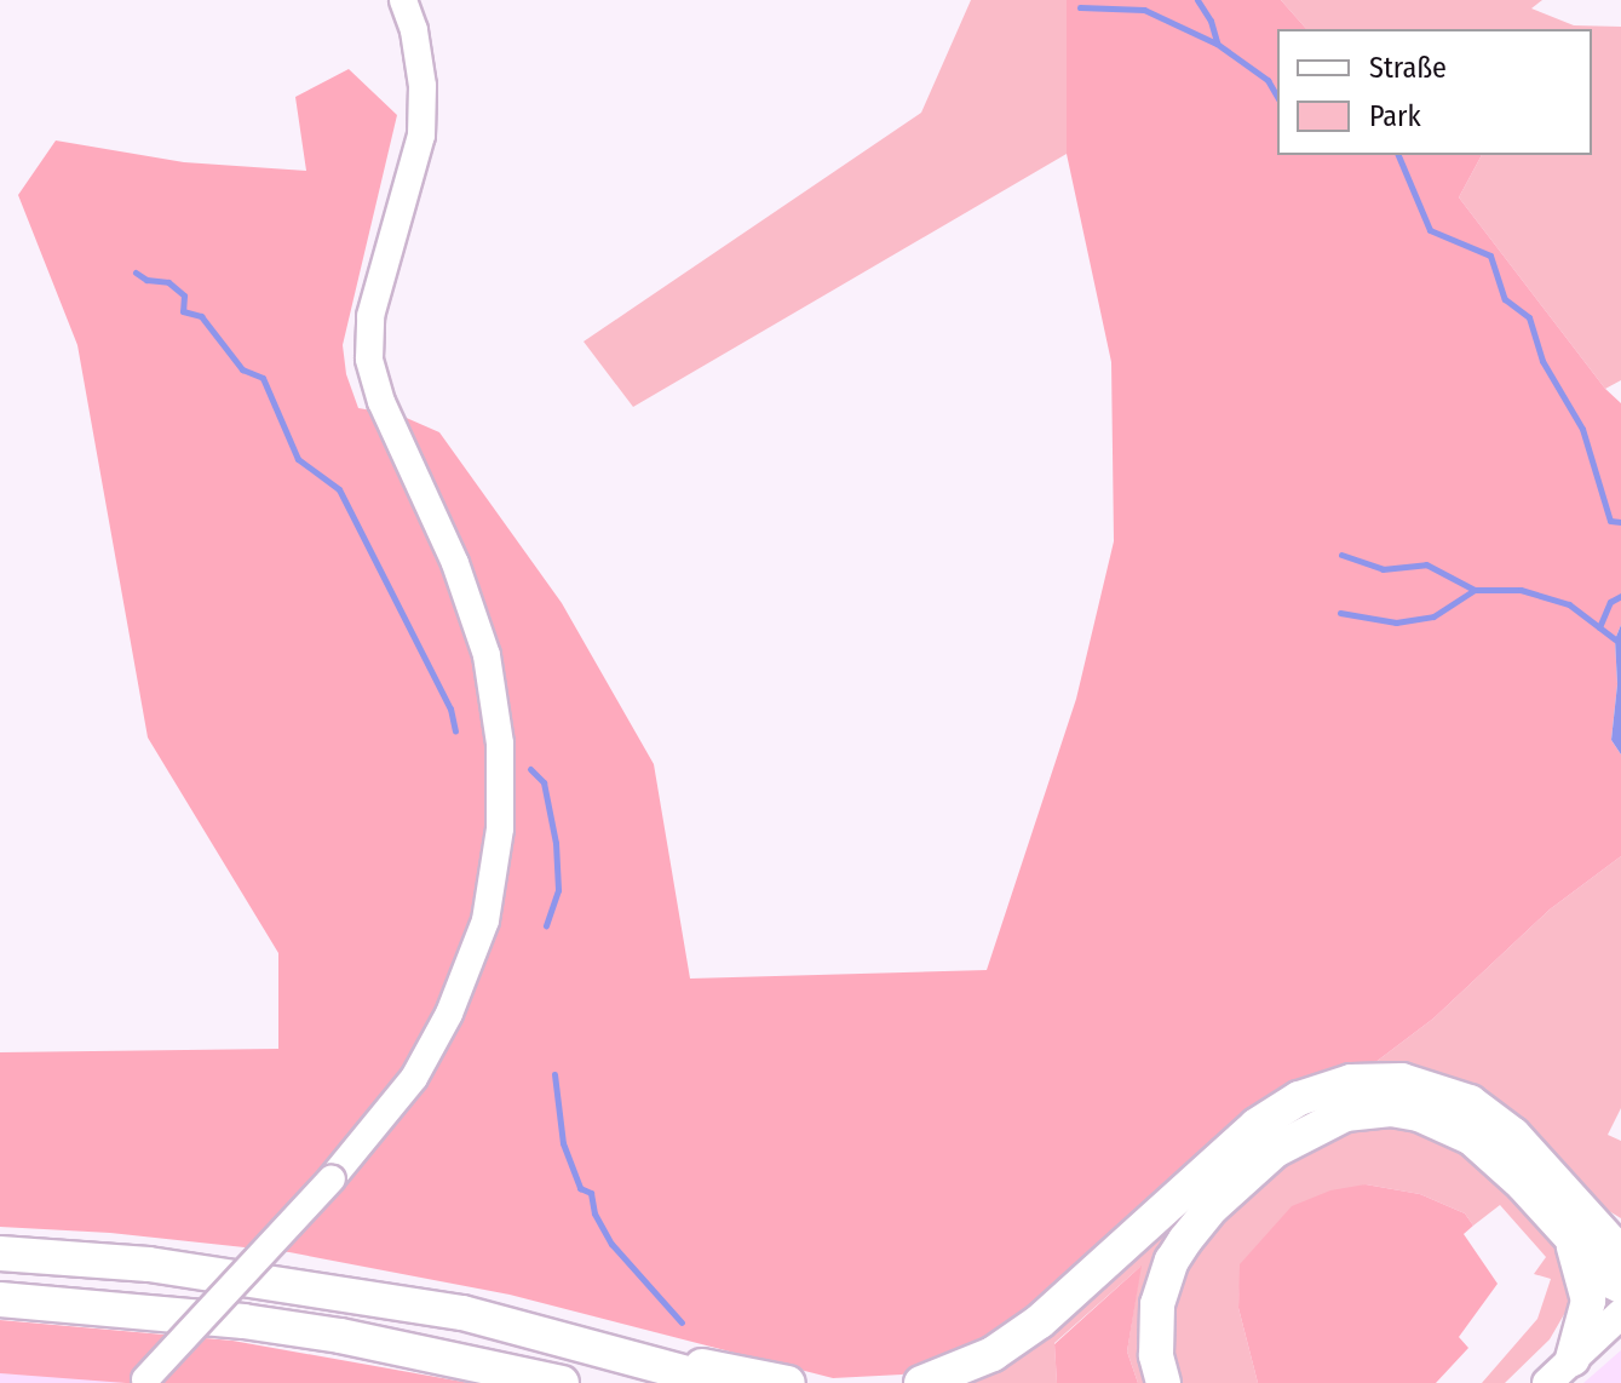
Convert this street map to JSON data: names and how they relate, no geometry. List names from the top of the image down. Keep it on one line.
{"legend":["Straße","Park"]}
